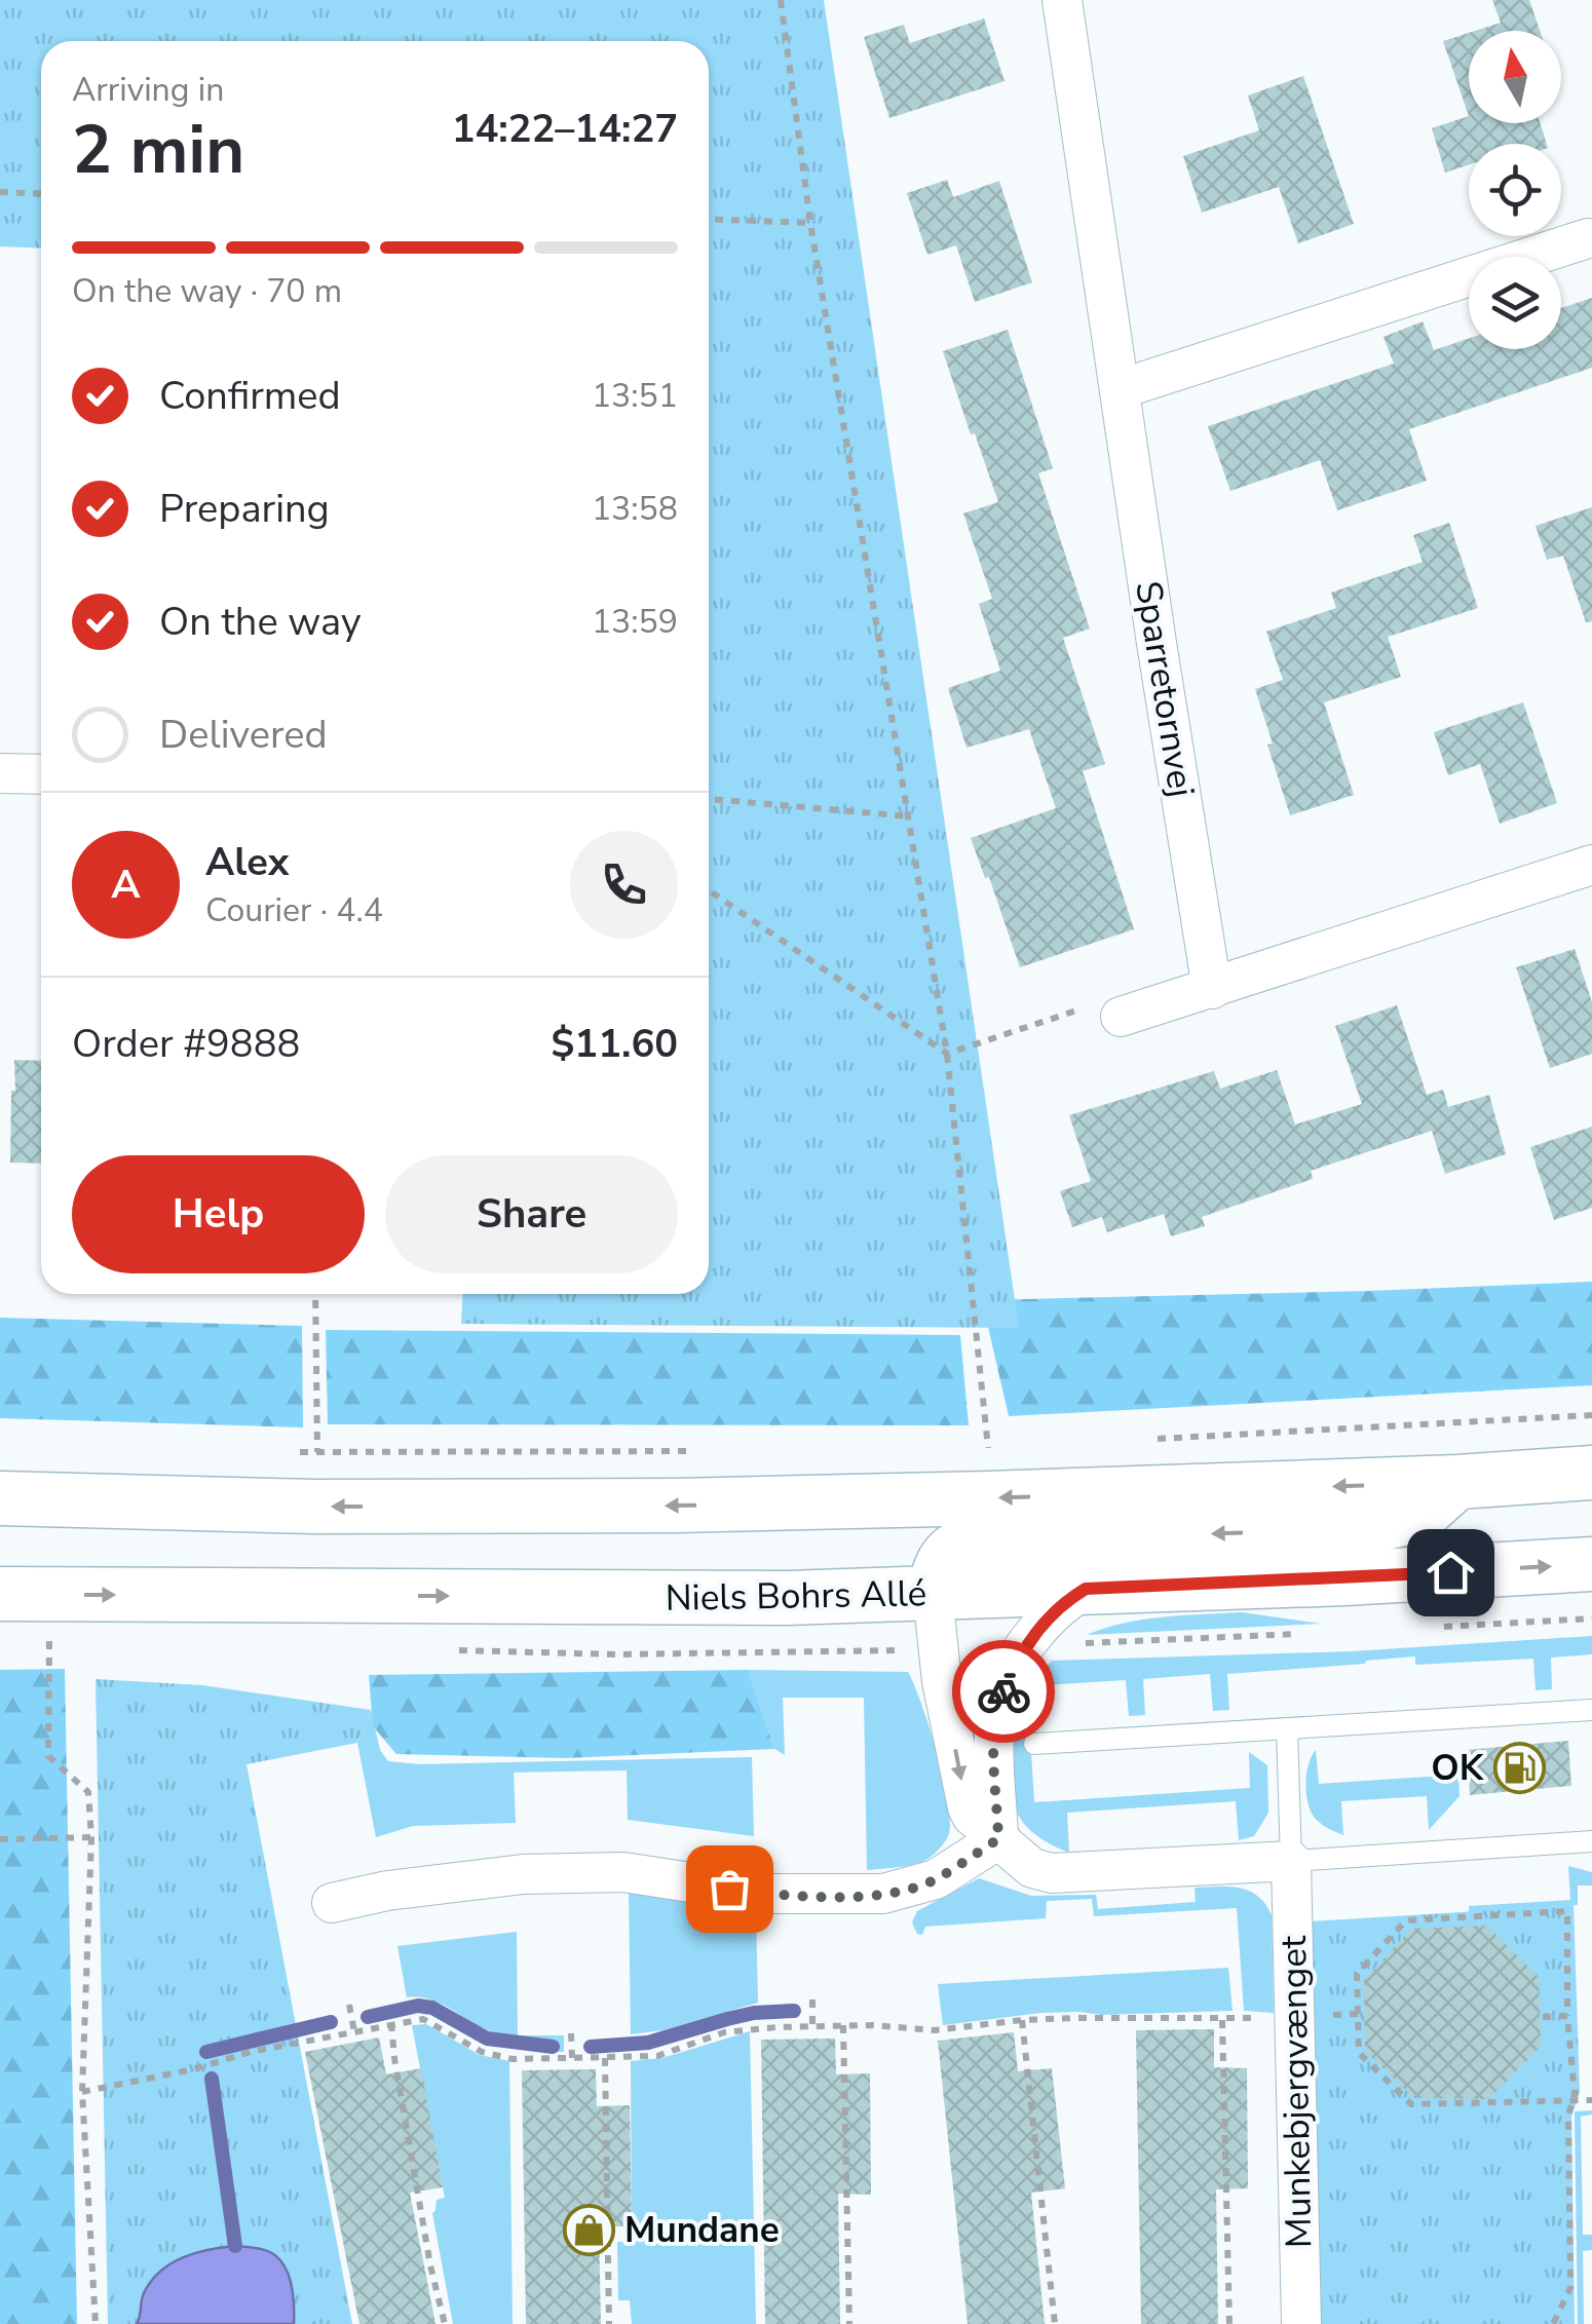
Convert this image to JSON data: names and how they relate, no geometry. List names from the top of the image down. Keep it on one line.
{"streets":{"street":["Sparretornvej","Niels Bohrs Allé","Munkebjergvænget"]},"places":{"fuel station":["OK"],"shop":["Mundane"]},"north":"top","page":{"heading":["2 min","Arriving in","14:22–14:27"],"panel":["Alex","Courier · 4.4","Order #9888","$11.60"],"bar":"On the way · 70 m","list":[["Confirmed","13:51"],["Preparing","13:58"],["On the way","13:59"],"Delivered"],"round":"A","buttons":["Help","Share"]}}
